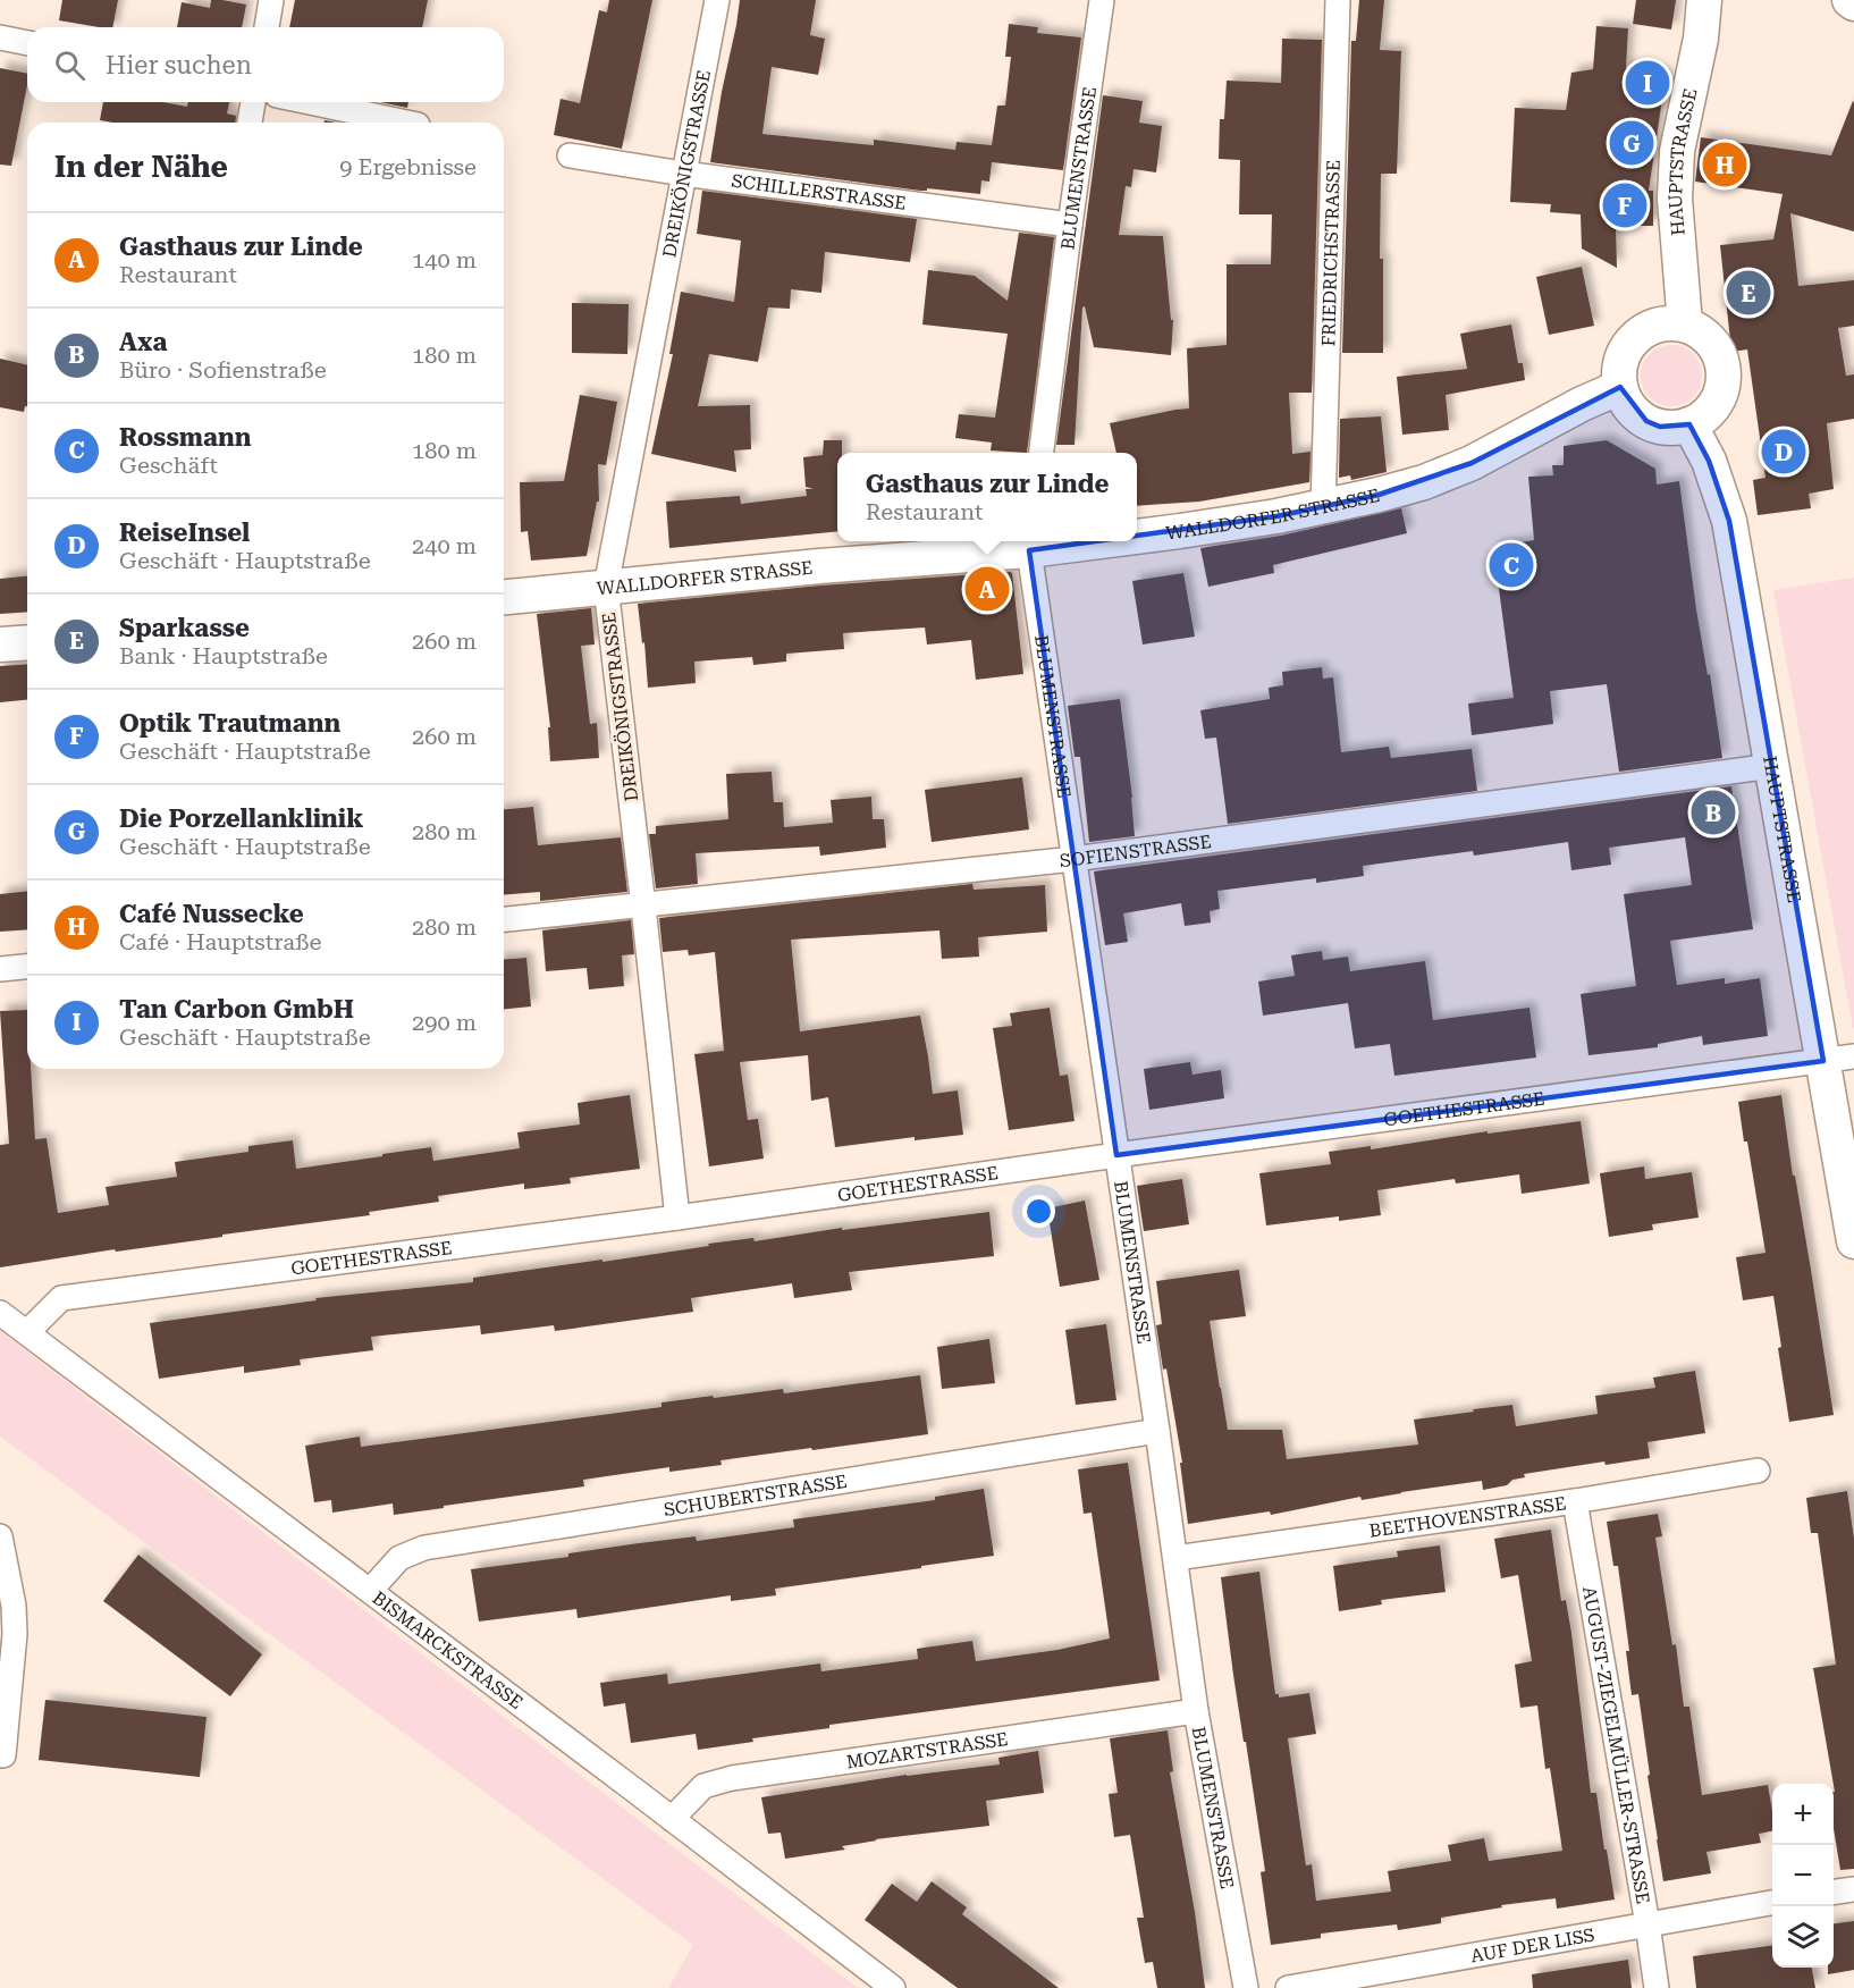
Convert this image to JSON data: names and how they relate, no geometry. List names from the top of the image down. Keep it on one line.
{"streets":{"main road":["HAUPTSTRASSE","WALLDORFER STRASSE"],"street":["DREIKÖNIGSTRASSE","BLUMENSTRASSE","SCHILLERSTRASSE","FRIEDRICHSTRASSE","SOFIENSTRASSE","GOETHESTRASSE","SCHUBERTSTRASSE","BEETHOVENSTRASSE","BISMARCKSTRASSE","AUGUST-ZIEGELMÜLLER-STRASSE","MOZARTSTRASSE","AUF DER LISS"]},"crossings":[["HAUPTSTRASSE","WALLDORFER STRASSE"],["HAUPTSTRASSE","SOFIENSTRASSE"],["HAUPTSTRASSE","GOETHESTRASSE"],["DREIKÖNIGSTRASSE","SCHILLERSTRASSE"],["DREIKÖNIGSTRASSE","WALLDORFER STRASSE"],["DREIKÖNIGSTRASSE","SOFIENSTRASSE"],["DREIKÖNIGSTRASSE","GOETHESTRASSE"],["BLUMENSTRASSE","SCHILLERSTRASSE"],["BLUMENSTRASSE","WALLDORFER STRASSE"],["BLUMENSTRASSE","SOFIENSTRASSE"],["BLUMENSTRASSE","GOETHESTRASSE"],["BLUMENSTRASSE","SCHUBERTSTRASSE"],["BLUMENSTRASSE","BEETHOVENSTRASSE"],["BLUMENSTRASSE","MOZARTSTRASSE"],["FRIEDRICHSTRASSE","WALLDORFER STRASSE"],["GOETHESTRASSE","BISMARCKSTRASSE"],["SCHUBERTSTRASSE","BISMARCKSTRASSE"],["BEETHOVENSTRASSE","AUGUST-ZIEGELMÜLLER-STRASSE"],["BISMARCKSTRASSE","MOZARTSTRASSE"],["AUGUST-ZIEGELMÜLLER-STRASSE","AUF DER LISS"]],"page":{"search":"Hier suchen","pins":["I","G","H","F","E","D","C","A","B"],"heading":["In der Nähe","9 Ergebnisse"],"list":[{"mark":"A","name":"Gasthaus zur Linde","note":"Restaurant","value":"140 m"},{"mark":"B","name":"Axa","note":"Büro · Sofienstraße","value":"180 m"},{"mark":"C","name":"Rossmann","note":"Geschäft","value":"180 m"},{"mark":"D","name":"ReiseInsel","note":"Geschäft · Hauptstraße","value":"240 m"},{"mark":"E","name":"Sparkasse","note":"Bank · Hauptstraße","value":"260 m"},{"mark":"F","name":"Optik Trautmann","note":"Geschäft · Hauptstraße","value":"260 m"},{"mark":"G","name":"Die Porzellanklinik","note":"Geschäft · Hauptstraße","value":"280 m"},{"mark":"H","name":"Café Nussecke","note":"Café · Hauptstraße","value":"280 m"},{"mark":"I","name":"Tan Carbon GmbH","note":"Geschäft · Hauptstraße","value":"290 m"}],"popup":["Gasthaus zur Linde","Restaurant"],"map_buttons":["+","−"]}}
